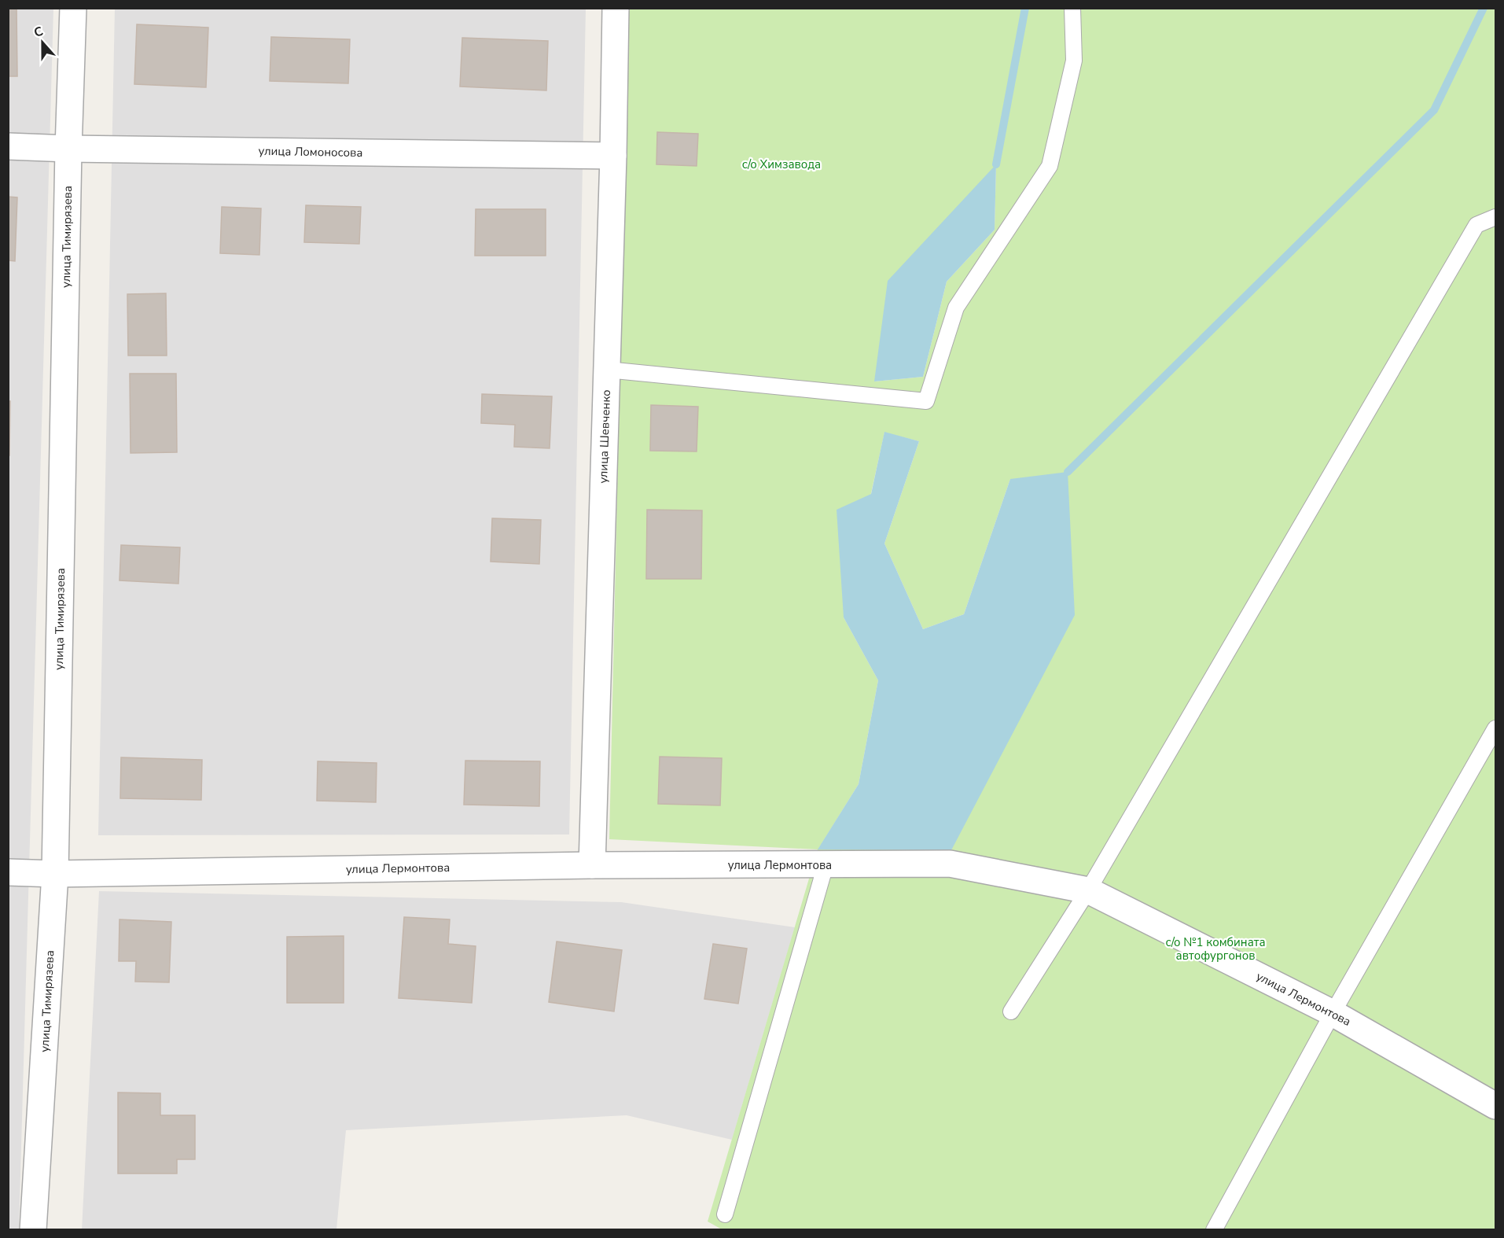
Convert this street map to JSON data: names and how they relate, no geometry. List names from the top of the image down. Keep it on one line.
{"streets":{"street":["улица Ломоносова","улица Тимирязева","улица Шевченко","улица Лермонтова"]},"crossings":[["улица Ломоносова","улица Тимирязева"],["улица Ломоносова","улица Шевченко"],["улица Тимирязева","улица Лермонтова"],["улица Шевченко","улица Лермонтова"]],"parks":["с/о Химзавода","с/о №1 комбината автофургонов"],"north":"top"}
